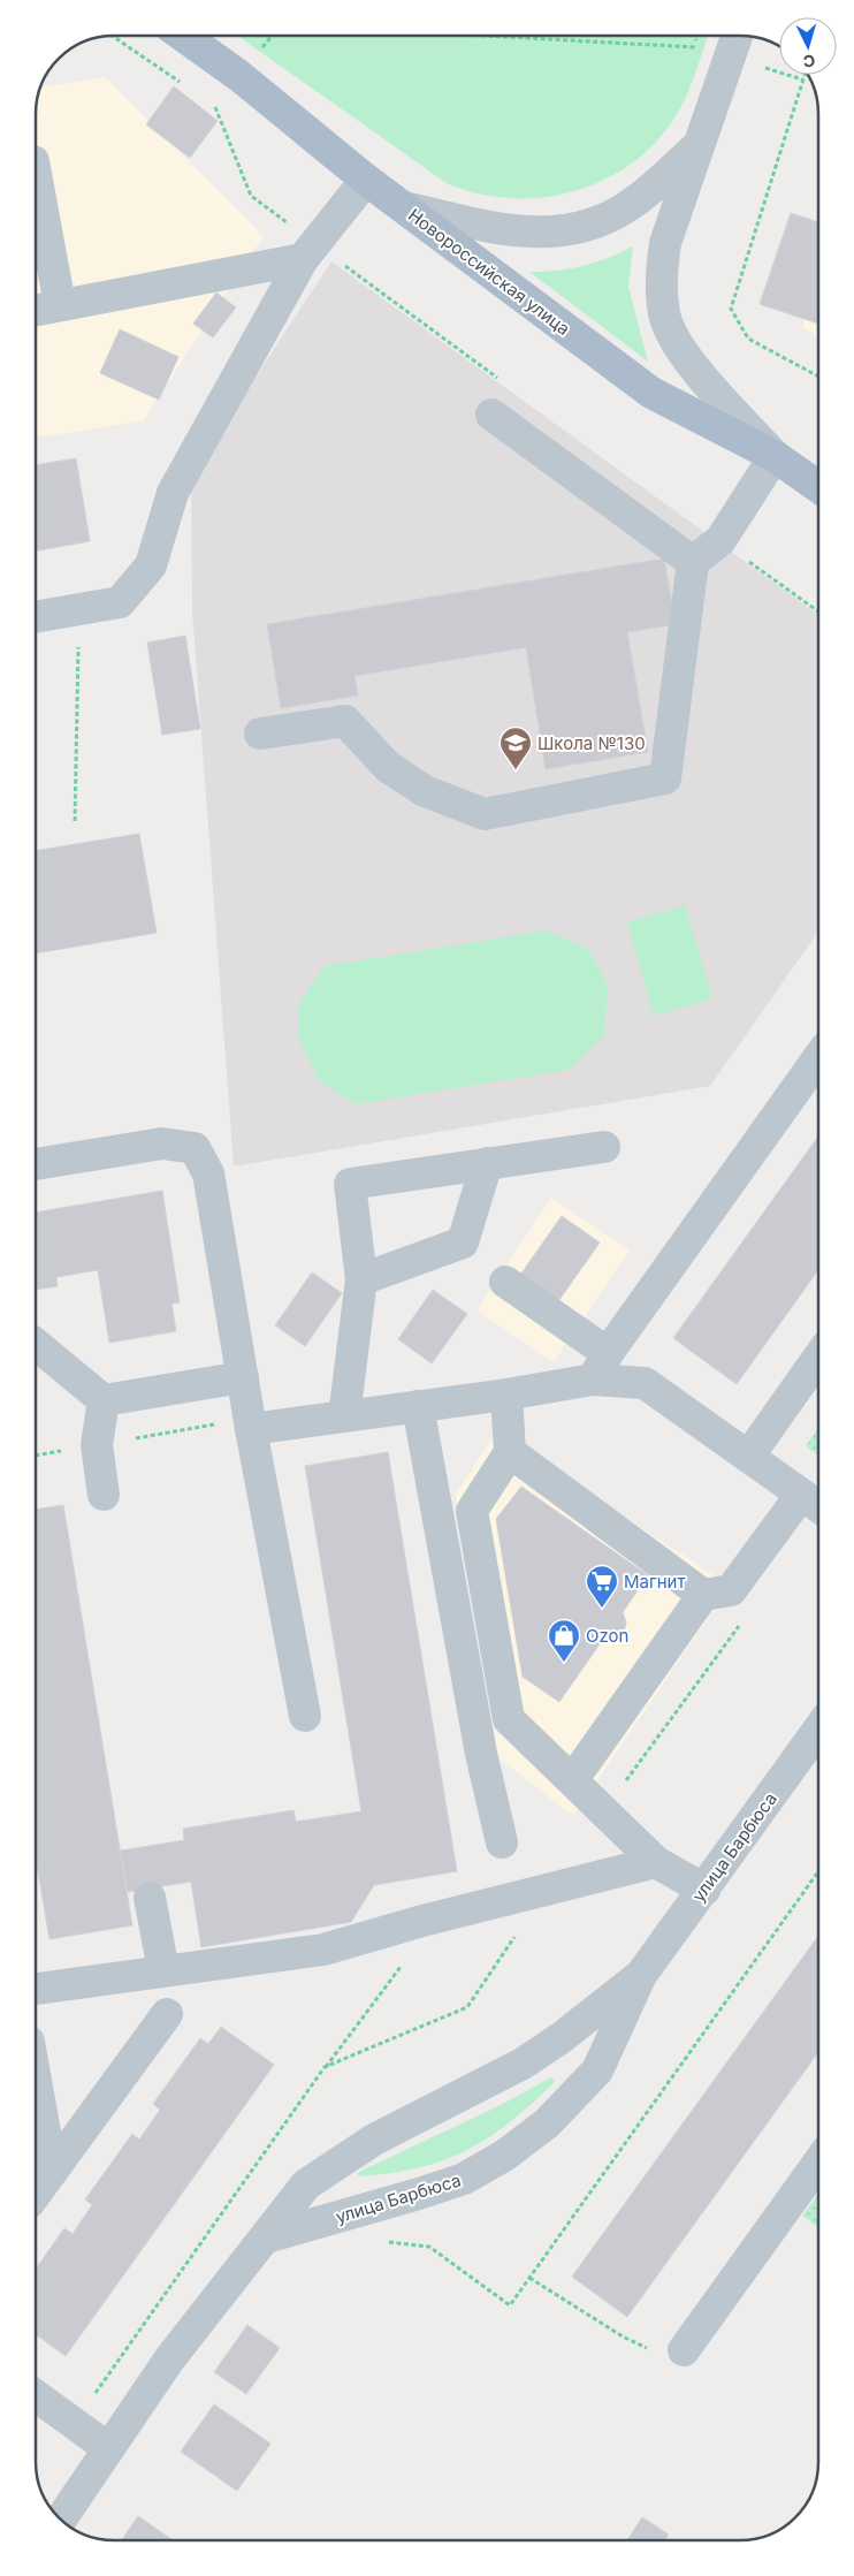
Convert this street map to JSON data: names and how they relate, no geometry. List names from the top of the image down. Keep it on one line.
{"streets":{"main road":["Новороссийская улица"],"street":["улица Барбюса"]},"places":{"school or university":["Школа №130"],"supermarket":["Магнит"],"shop":["Ozon"]},"north":"bottom"}
